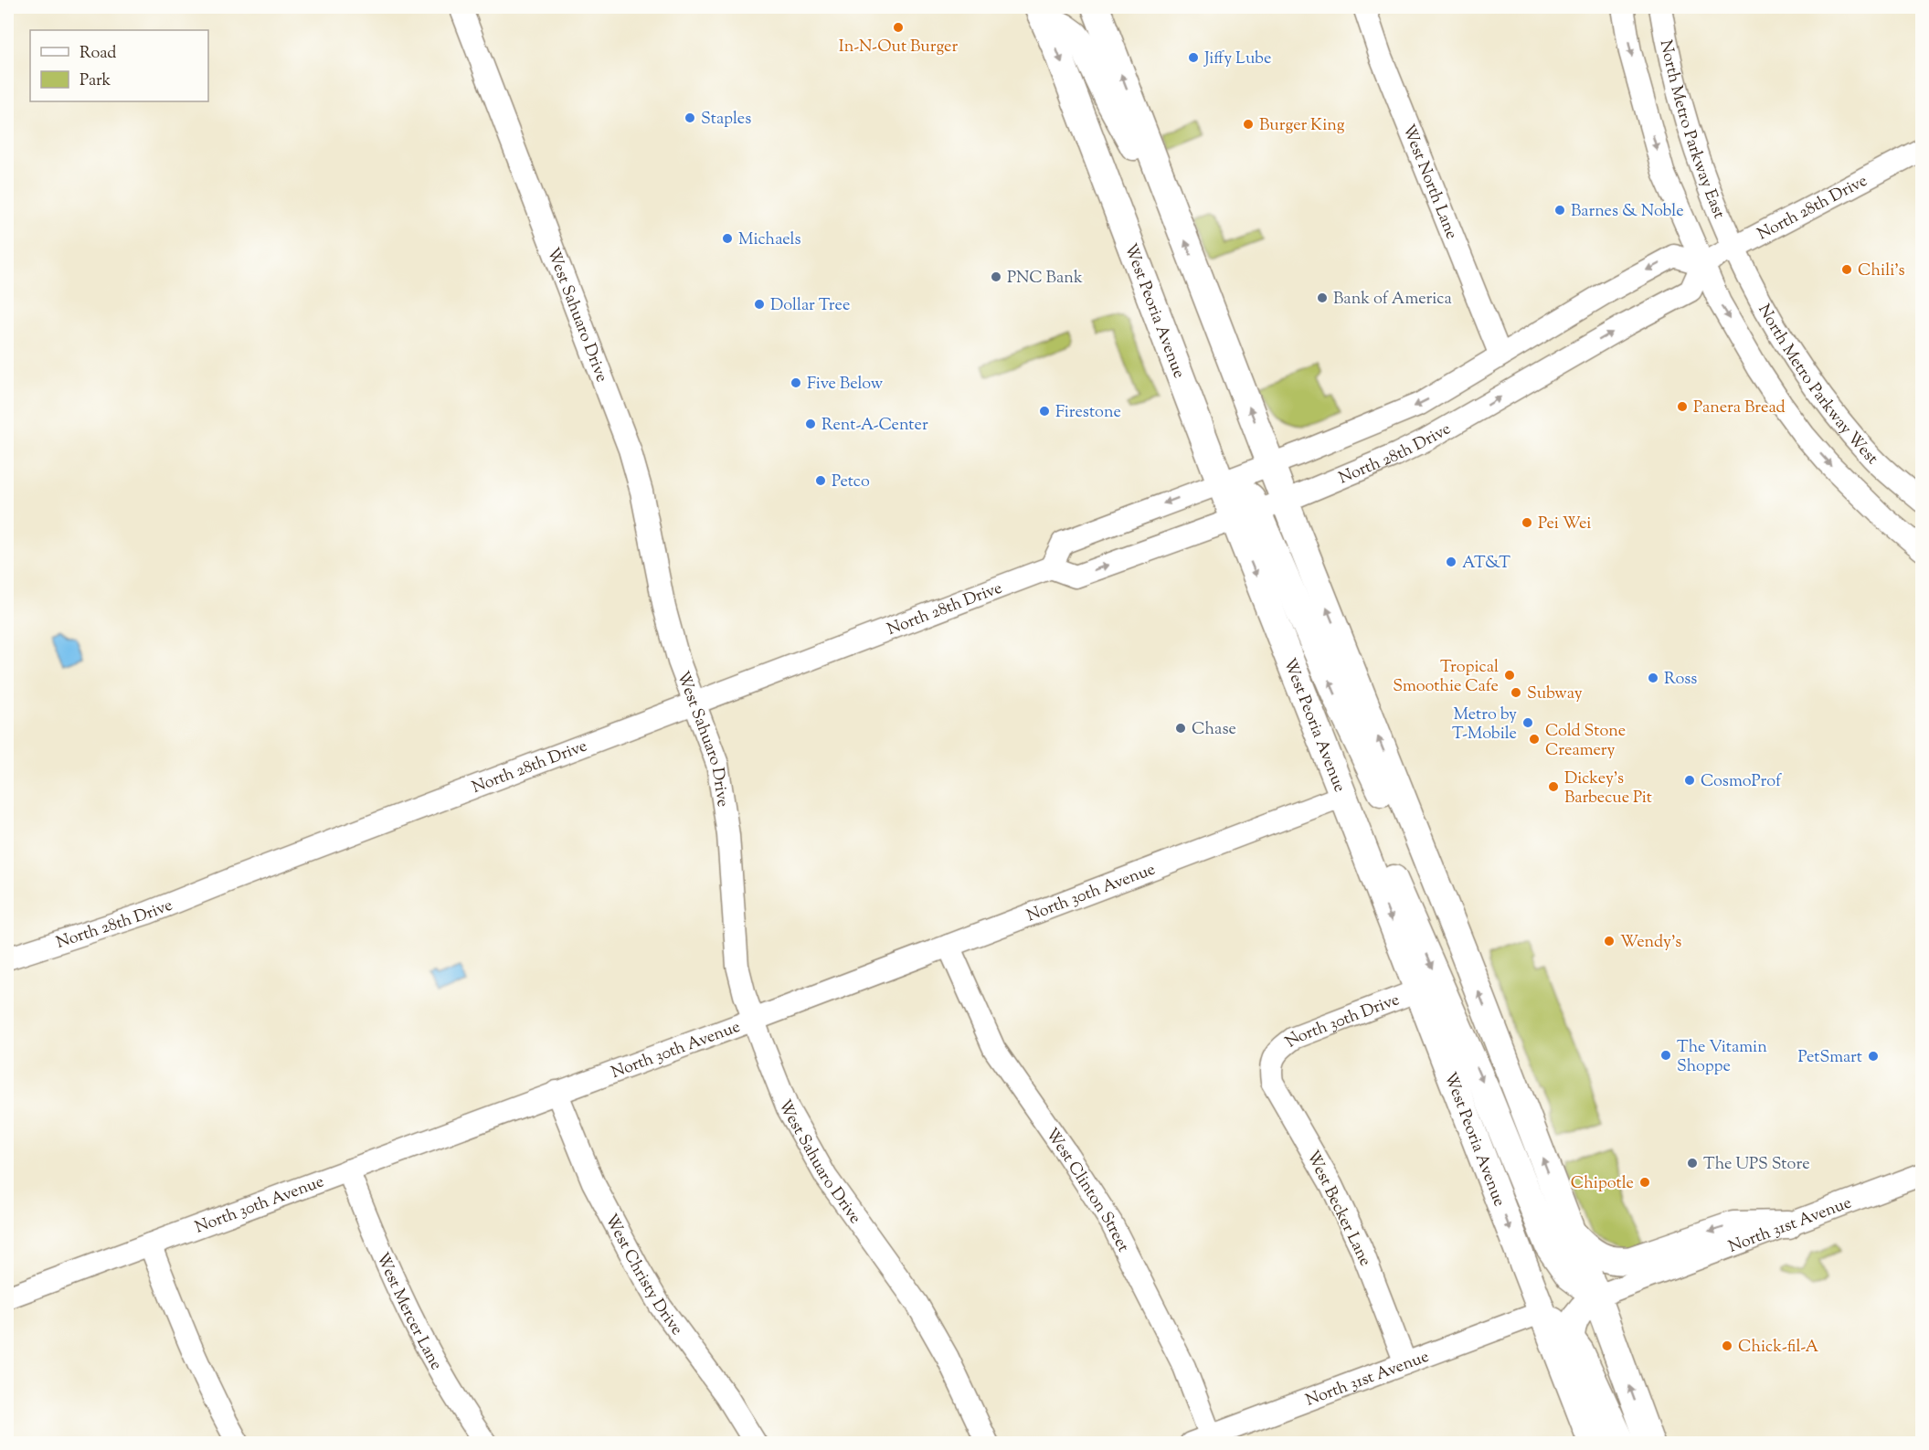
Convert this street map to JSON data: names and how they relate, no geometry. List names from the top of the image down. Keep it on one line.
{"streets":{"main road":["West Peoria Avenue"],"street":["North Metro Parkway East","West North Lane","North 28th Drive","West Sahuaro Drive","North Metro Parkway West","North 30th Avenue","North 30th Drive","West Clinton Street","West Becker Lane","North 31st Avenue","West Christy Drive","West Mercer Lane"]},"crossings":[["North Metro Parkway East","North 28th Drive"],["North Metro Parkway East","North Metro Parkway West"],["West North Lane","North 28th Drive"],["North 28th Drive","West Peoria Avenue"],["North 28th Drive","West Sahuaro Drive"],["North 28th Drive","North Metro Parkway West"],["West Peoria Avenue","North 30th Avenue"],["West Peoria Avenue","North 30th Drive"],["West Peoria Avenue","North 31st Avenue"],["West Sahuaro Drive","North 30th Avenue"],["North 30th Avenue","West Clinton Street"],["North 30th Avenue","West Christy Drive"],["North 30th Avenue","West Mercer Lane"],["North 30th Drive","West Becker Lane"],["West Clinton Street","North 31st Avenue"],["West Becker Lane","North 31st Avenue"]],"places":["In-N-Out Burger","Jiffy Lube","Staples","Burger King","Barnes & Noble","Michaels","Chili's","PNC Bank","Bank of America","Dollar Tree","Five Below","Panera Bread","Firestone","Rent-A-Center","Petco","Pei Wei","AT&T","Tropical Smoothie Cafe","Ross","Subway","Metro by T-Mobile","Chase","Cold Stone Creamery","CosmoProf","Dickey's Barbecue Pit","Wendy's","The Vitamin Shoppe","PetSmart","The UPS Store","Chipotle","Chick-fil-A"],"legend":["Road","Park"]}
